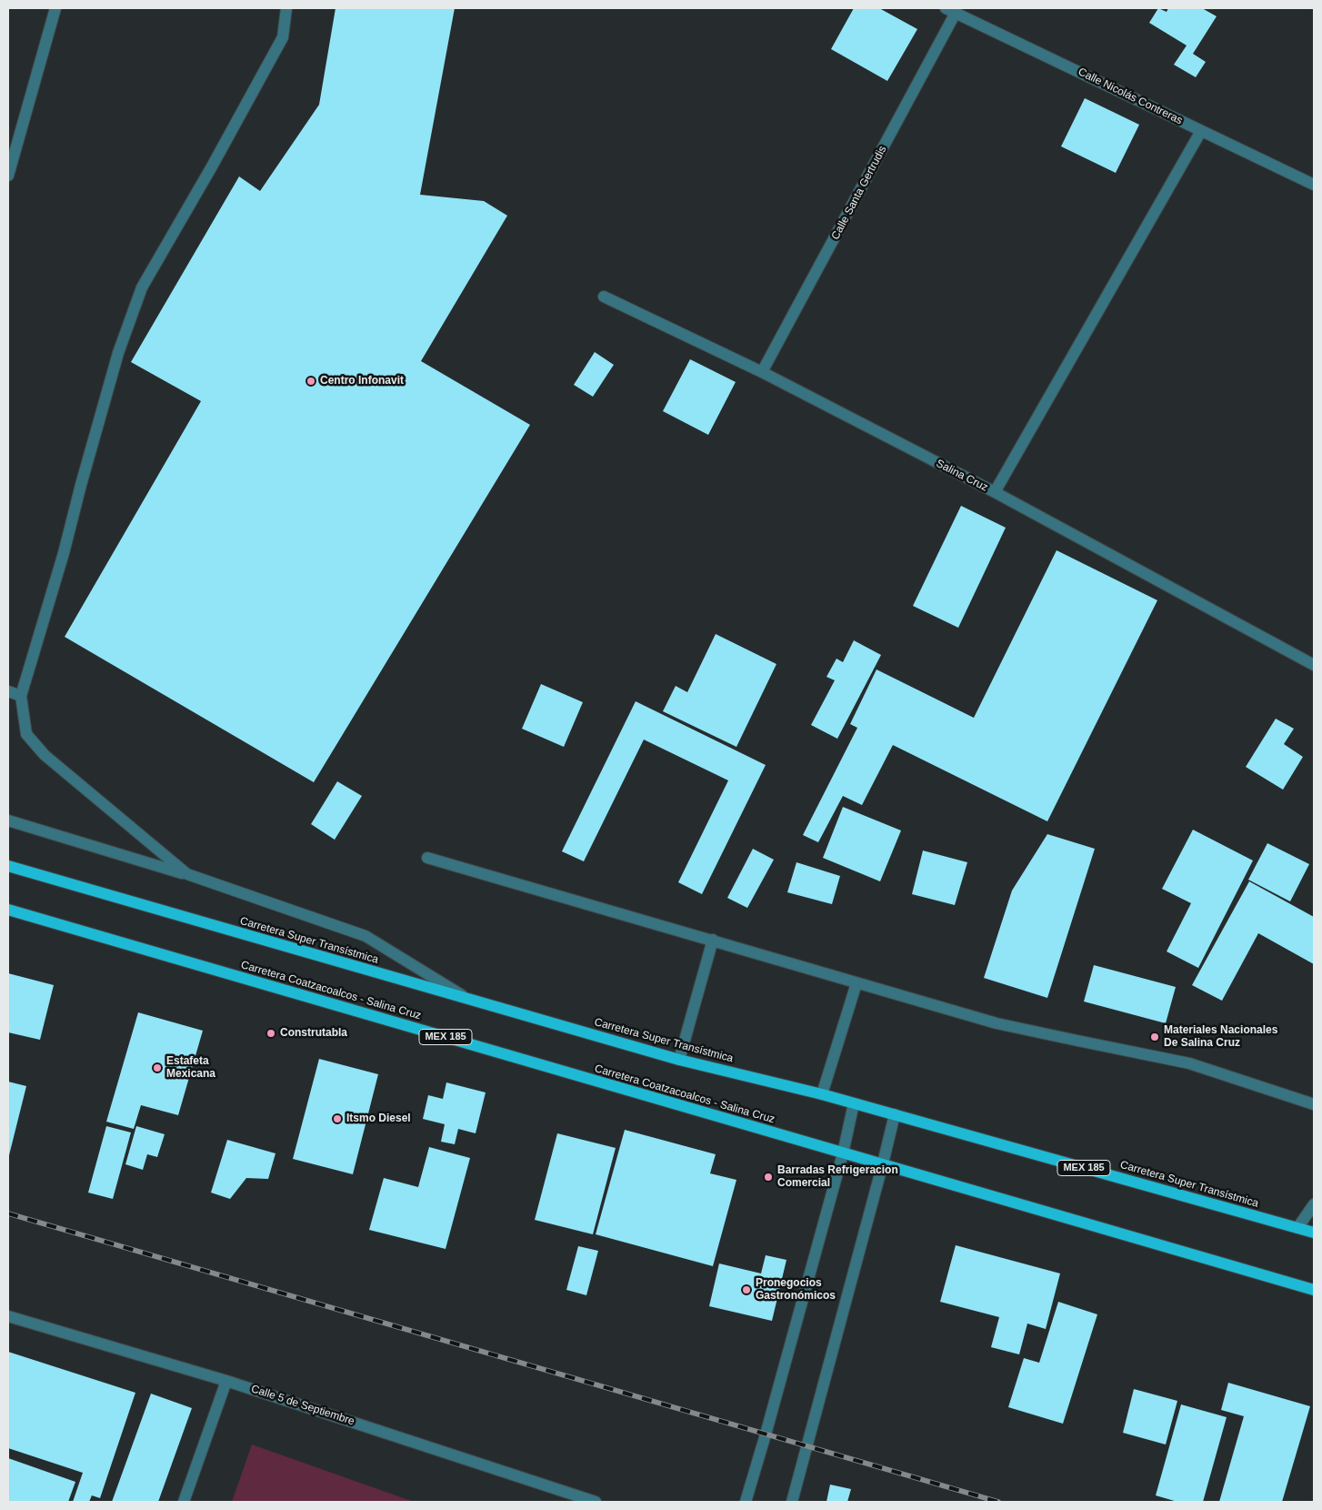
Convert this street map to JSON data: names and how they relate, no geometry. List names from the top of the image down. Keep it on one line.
{"streets":{"main road":["Carretera Super Transístmica","Carretera Coatzacoalcos - Salina Cruz","MEX 185"],"street":["Calle Nicolás Contreras","Calle Santa Gertrudis","Salina Cruz","Calle 5 de Septiembre"]},"crossings":[["Calle Nicolás Contreras","Calle Santa Gertrudis"],["Calle Santa Gertrudis","Salina Cruz"],["Carretera Coatzacoalcos - Salina Cruz","MEX 185"]],"places":["Centro Infonavit","Construtabla","Materiales Nacionales De Salina Cruz","Estafeta Mexicana","Itsmo Diesel","Barradas Refrigeracion Comercial","Pronegocios Gastronómicos"]}
